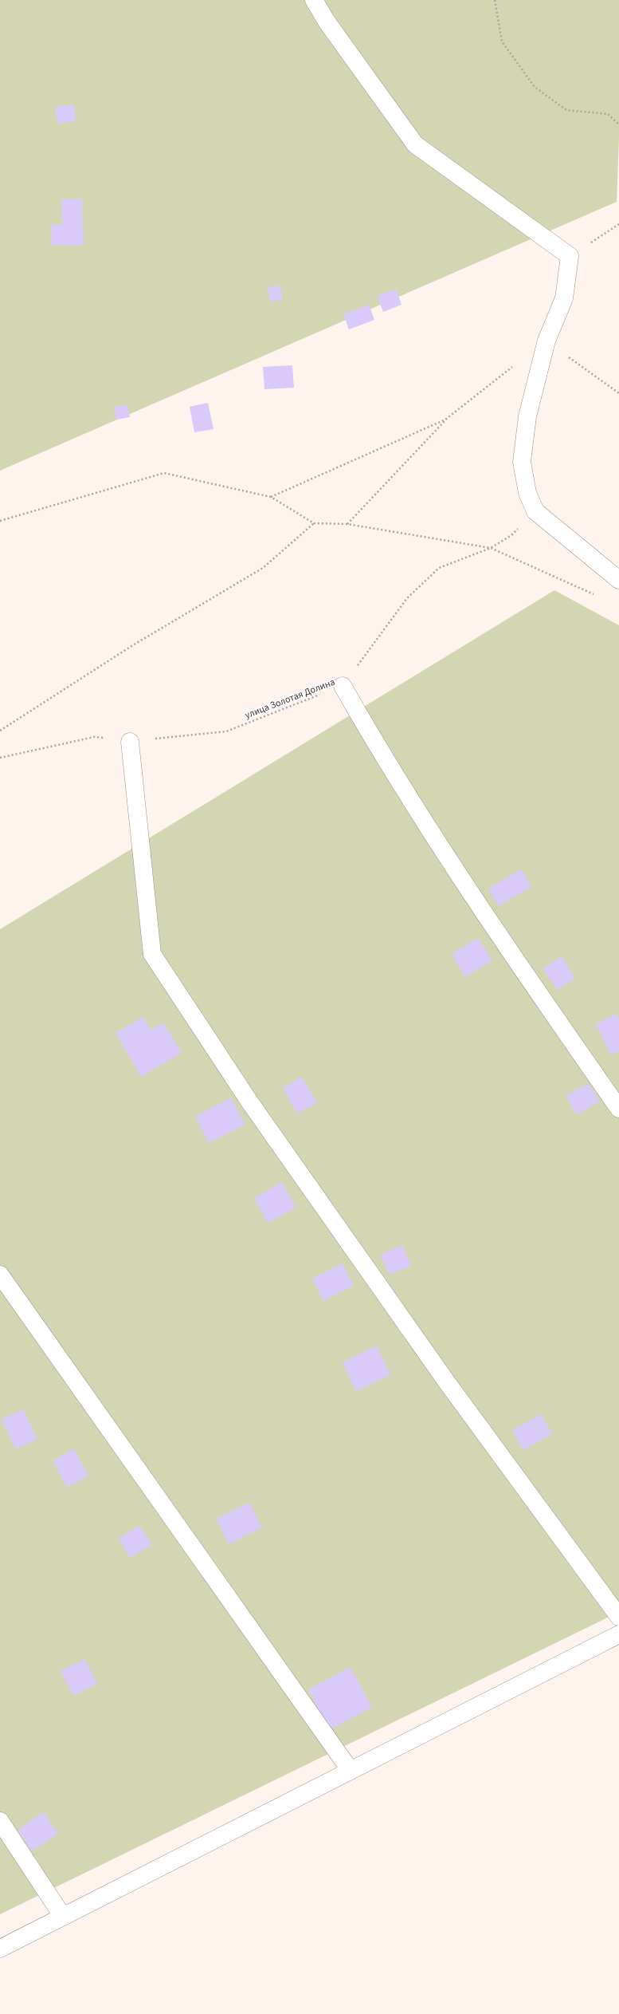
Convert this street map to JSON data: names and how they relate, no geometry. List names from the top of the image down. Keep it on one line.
{"streets":{"path":["улица Золотая Долина"]}}
